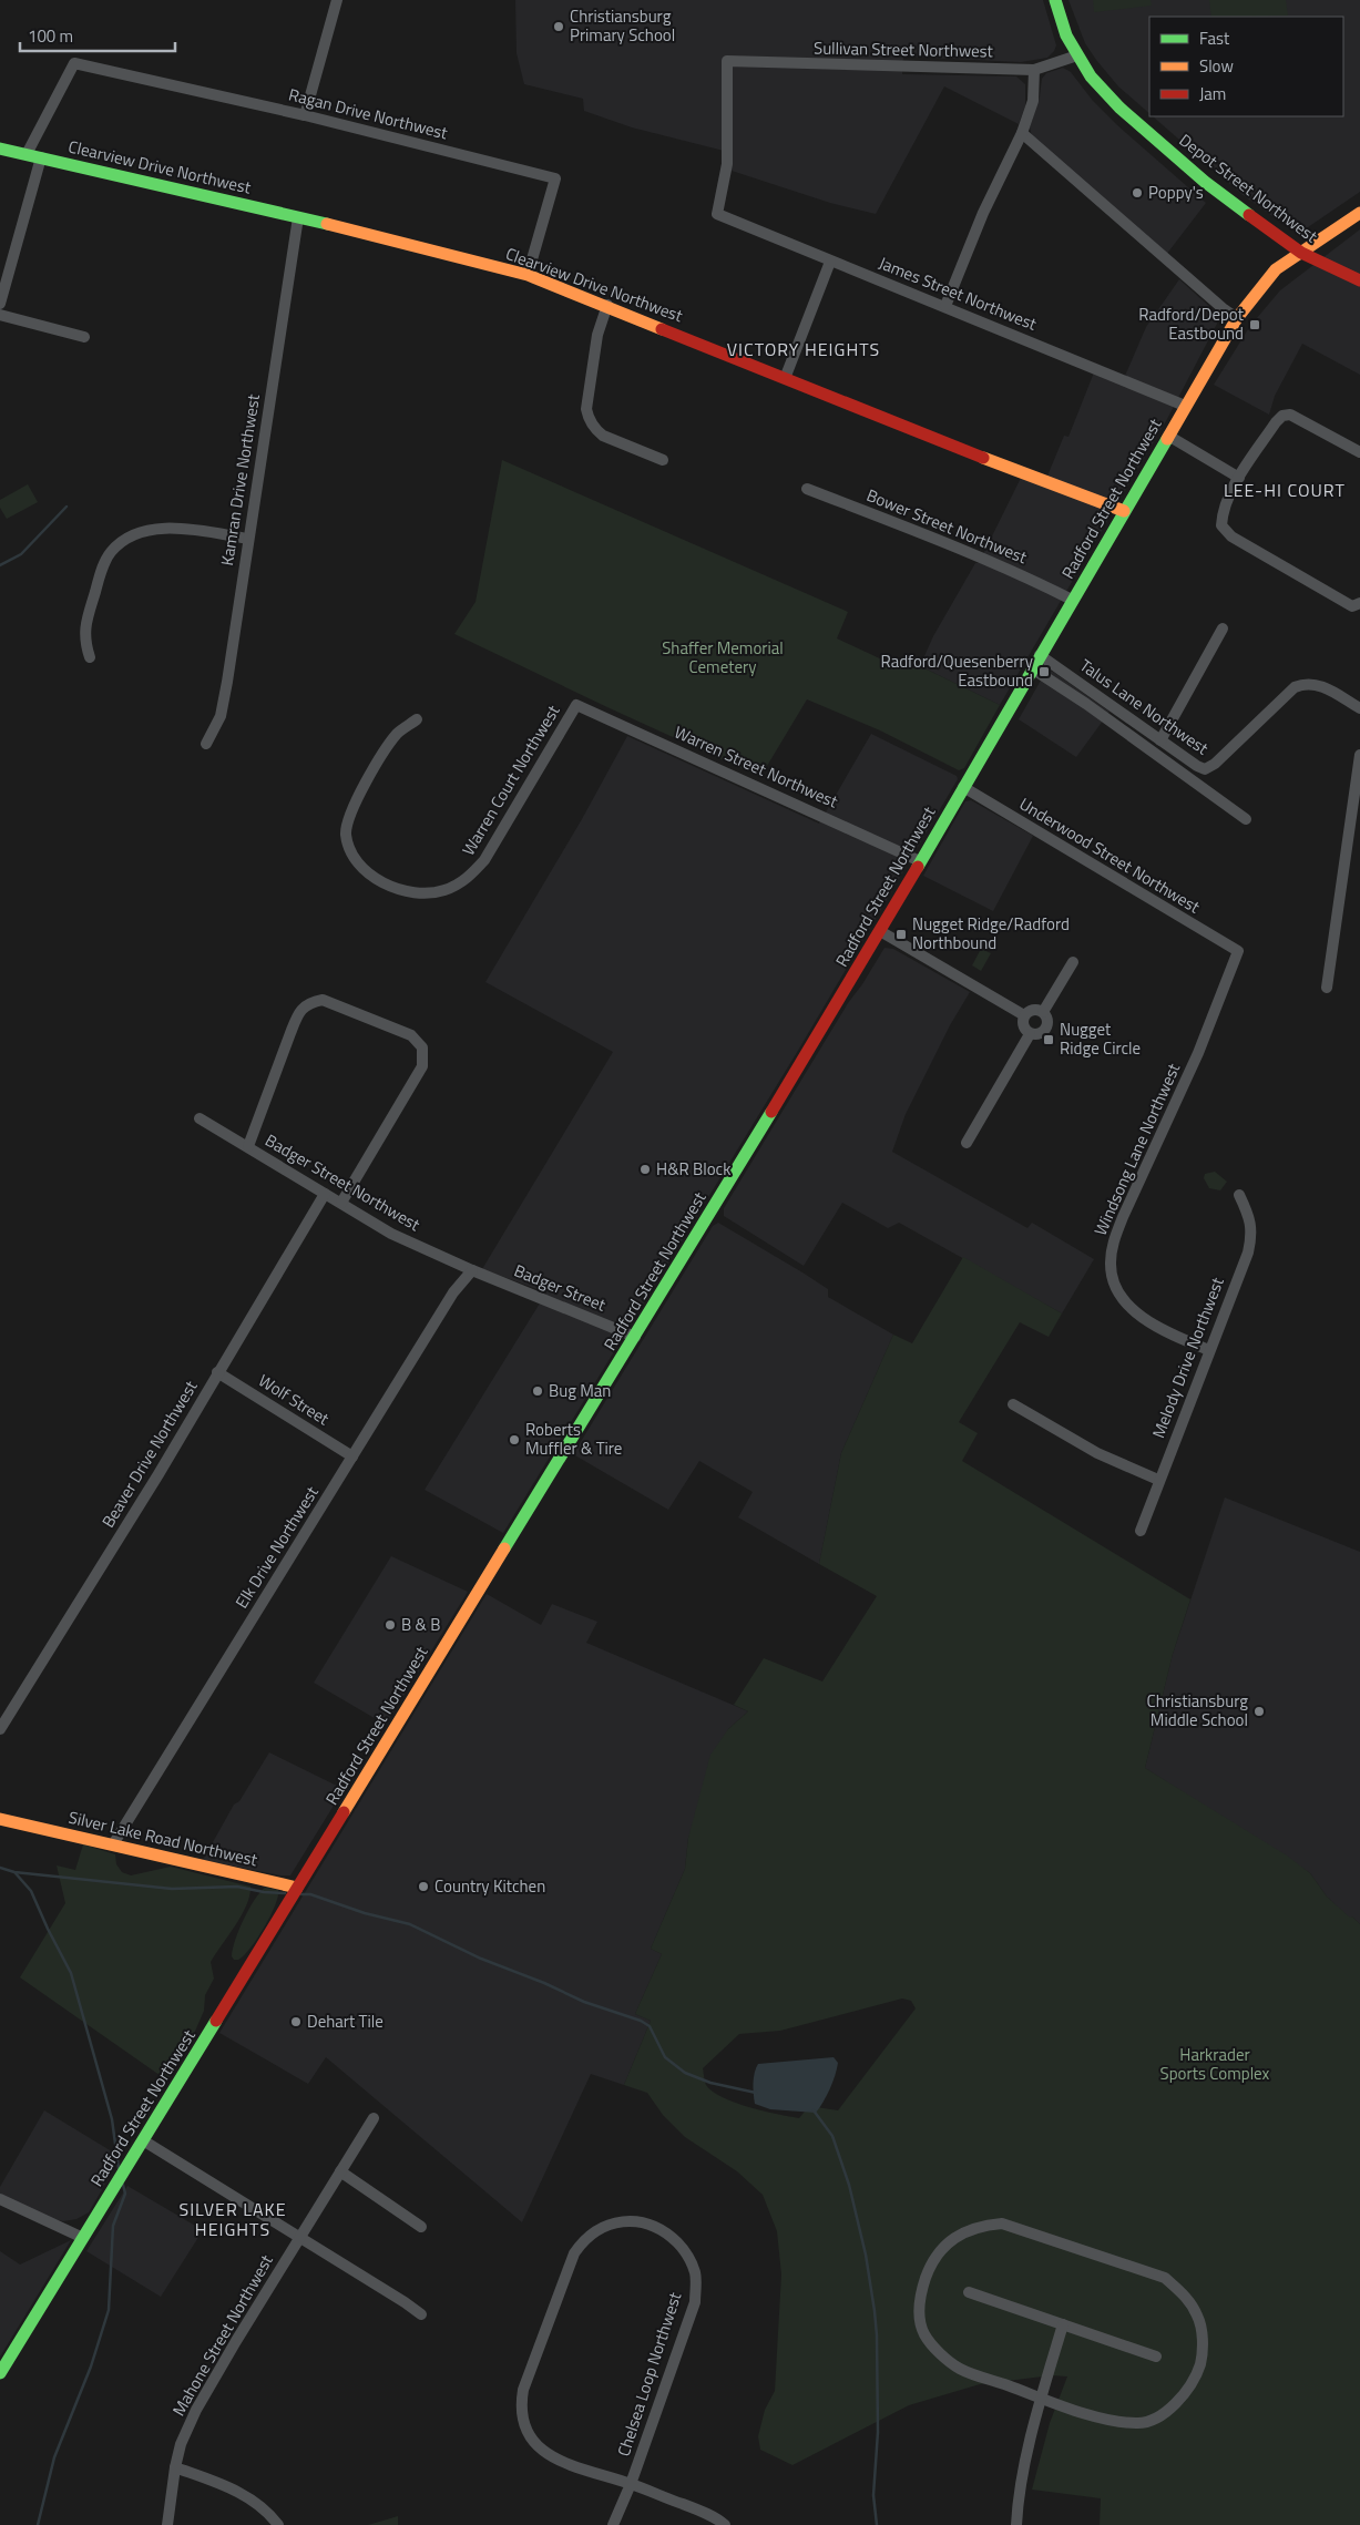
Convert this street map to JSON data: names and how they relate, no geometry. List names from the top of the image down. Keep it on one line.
{"streets":{"main road":["Clearview Drive Northwest","Depot Street Northwest","Radford Street Northwest","Silver Lake Road Northwest"],"street":["Sullivan Street Northwest","Ragan Drive Northwest","James Street Northwest","Kamran Drive Northwest","Bower Street Northwest","Talus Lane Northwest","Warren Street Northwest","Warren Court Northwest","Underwood Street Northwest","Windsong Lane Northwest","Badger Street Northwest","Badger Street","Melody Drive Northwest","Wolf Street","Beaver Drive Northwest","Elk Drive Northwest","Mahone Street Northwest","Chelsea Loop Northwest"]},"crossings":[["Sullivan Street Northwest","Depot Street Northwest"],["Sullivan Street Northwest","James Street Northwest"],["Ragan Drive Northwest","Clearview Drive Northwest"],["Clearview Drive Northwest","Kamran Drive Northwest"],["Clearview Drive Northwest","Radford Street Northwest"],["Depot Street Northwest","Radford Street Northwest"],["James Street Northwest","Radford Street Northwest"],["Radford Street Northwest","Bower Street Northwest"],["Radford Street Northwest","Talus Lane Northwest"],["Radford Street Northwest","Warren Street Northwest"],["Radford Street Northwest","Underwood Street Northwest"],["Radford Street Northwest","Badger Street"],["Radford Street Northwest","Silver Lake Road Northwest"],["Warren Street Northwest","Warren Court Northwest"],["Underwood Street Northwest","Windsong Lane Northwest"],["Windsong Lane Northwest","Melody Drive Northwest"],["Badger Street Northwest","Badger Street"],["Badger Street Northwest","Beaver Drive Northwest"],["Badger Street Northwest","Elk Drive Northwest"],["Badger Street","Elk Drive Northwest"],["Wolf Street","Beaver Drive Northwest"],["Wolf Street","Elk Drive Northwest"],["Elk Drive Northwest","Silver Lake Road Northwest"]],"districts":["VICTORY HEIGHTS","LEE-HI COURT","SILVER LAKE HEIGHTS"],"parks":["Shaffer Memorial Cemetery","Harkrader Sports Complex"],"places":{"other":["Christiansburg Primary School","Poppy's","H&R Block","Bug Man","Roberts Muffler & Tire","B & B","Christiansburg Middle School","Country Kitchen","Dehart Tile"],"transit":["Radford/Depot Eastbound","Radford/Quesenberry Eastbound","Nugget Ridge/Radford Northbound","Nugget Ridge Circle"]},"legend":["Fast","Slow","Jam"],"scale_bar":"100 m"}
